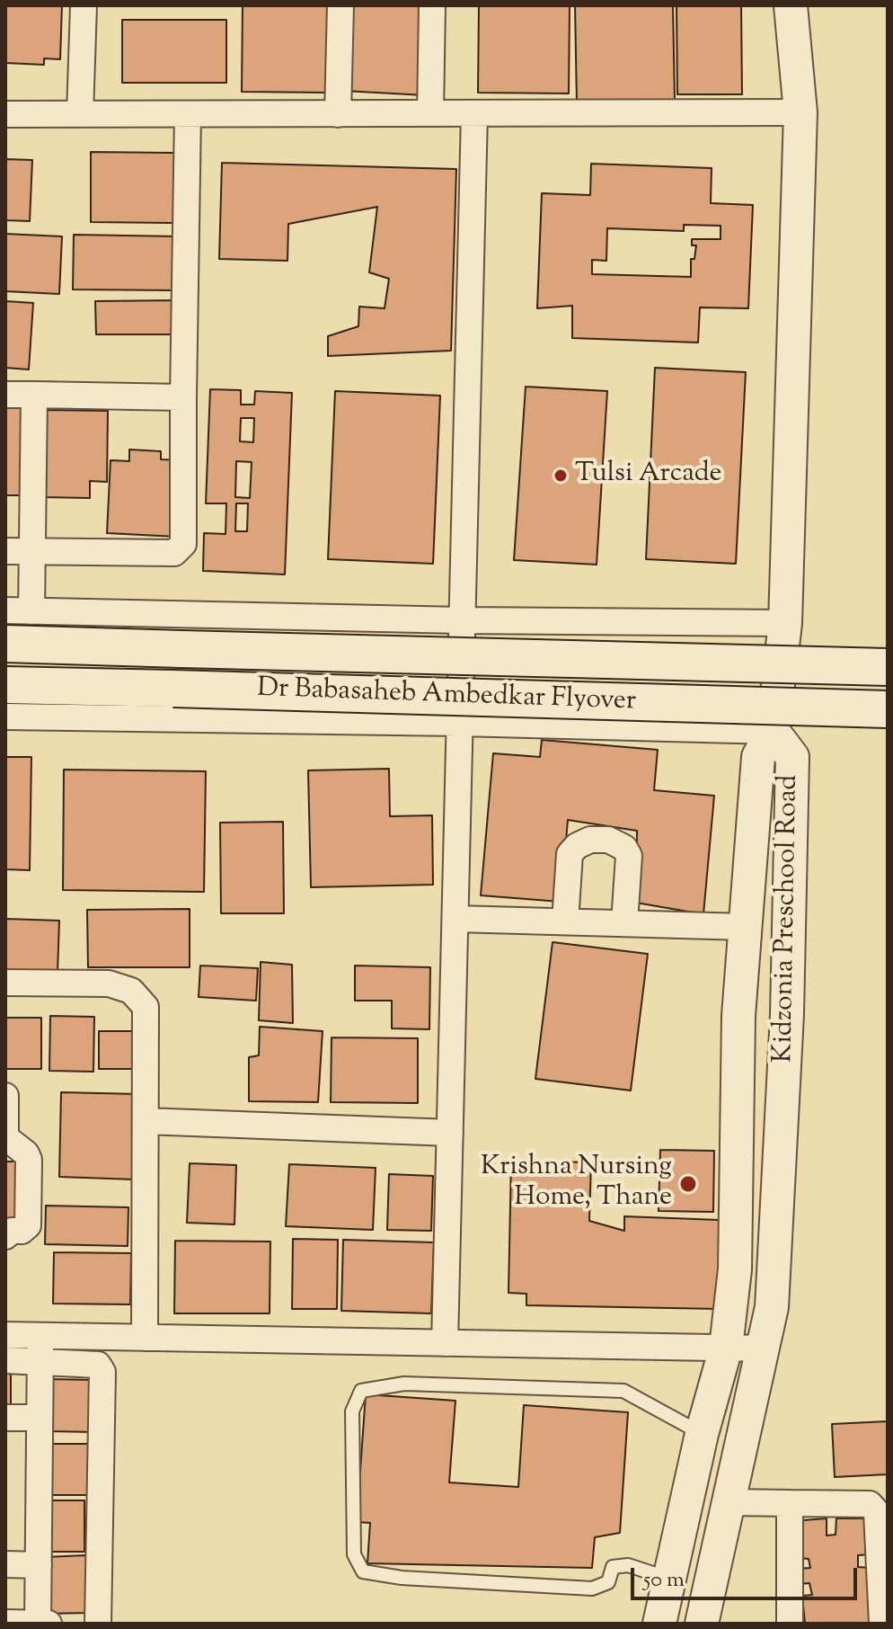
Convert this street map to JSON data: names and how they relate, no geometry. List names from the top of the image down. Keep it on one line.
{"streets":{"main road":["Dr Babasaheb Ambedkar Flyover"],"street":["Kidzonia Preschool Road"]},"places":["Tulsi Arcade","Krishna Nursing Home, Thane"],"scale_bar":"50 m"}
